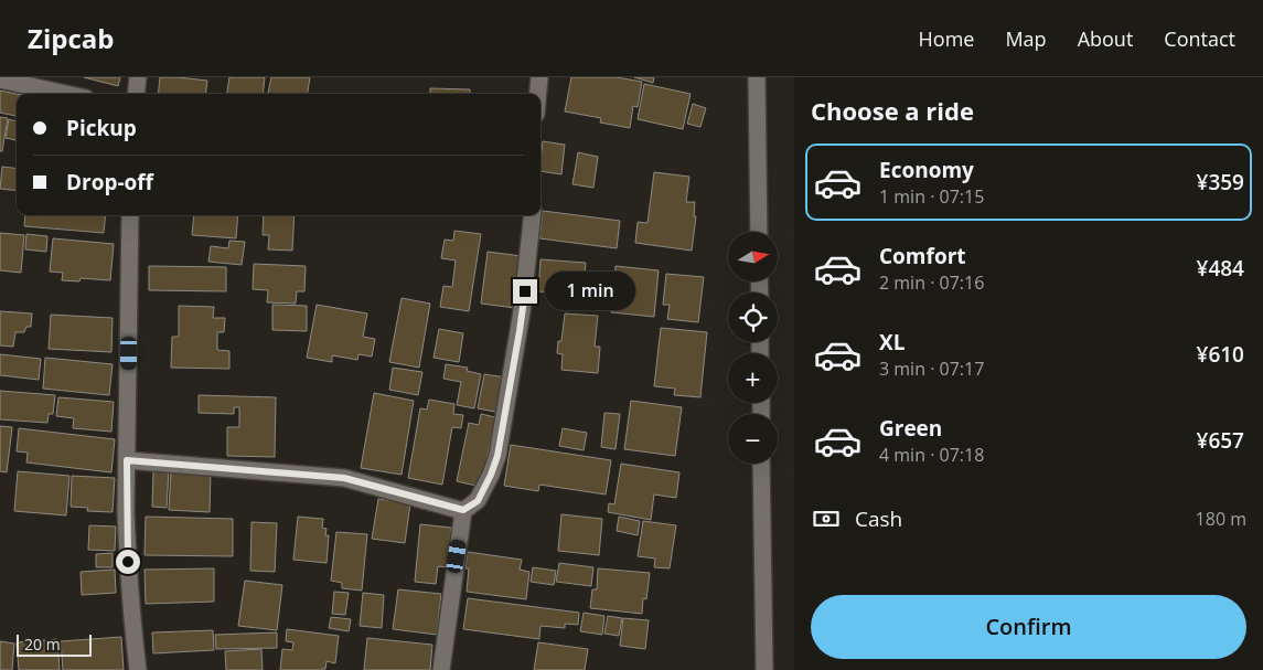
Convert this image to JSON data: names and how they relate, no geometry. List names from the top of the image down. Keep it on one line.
{"scale_bar":"20 m","north":"right","page":{"header":"Zipcab","nav":["Home","Map","About","Contact"],"heading":"Choose a ride","banner":["Pickup","Drop-off"],"list":[{"name":"Economy","note":"1 min · 07:15","value":"¥359"},{"name":"Comfort","note":"2 min · 07:16","value":"¥484"},{"name":"XL","note":"3 min · 07:17","value":"¥610"},{"name":"Green","note":"4 min · 07:18","value":"¥657"}],"map_buttons":["+","−"],"bubble":"1 min","pay":["Cash","180 m"],"buttons":"Confirm","scale":"20 m"}}
